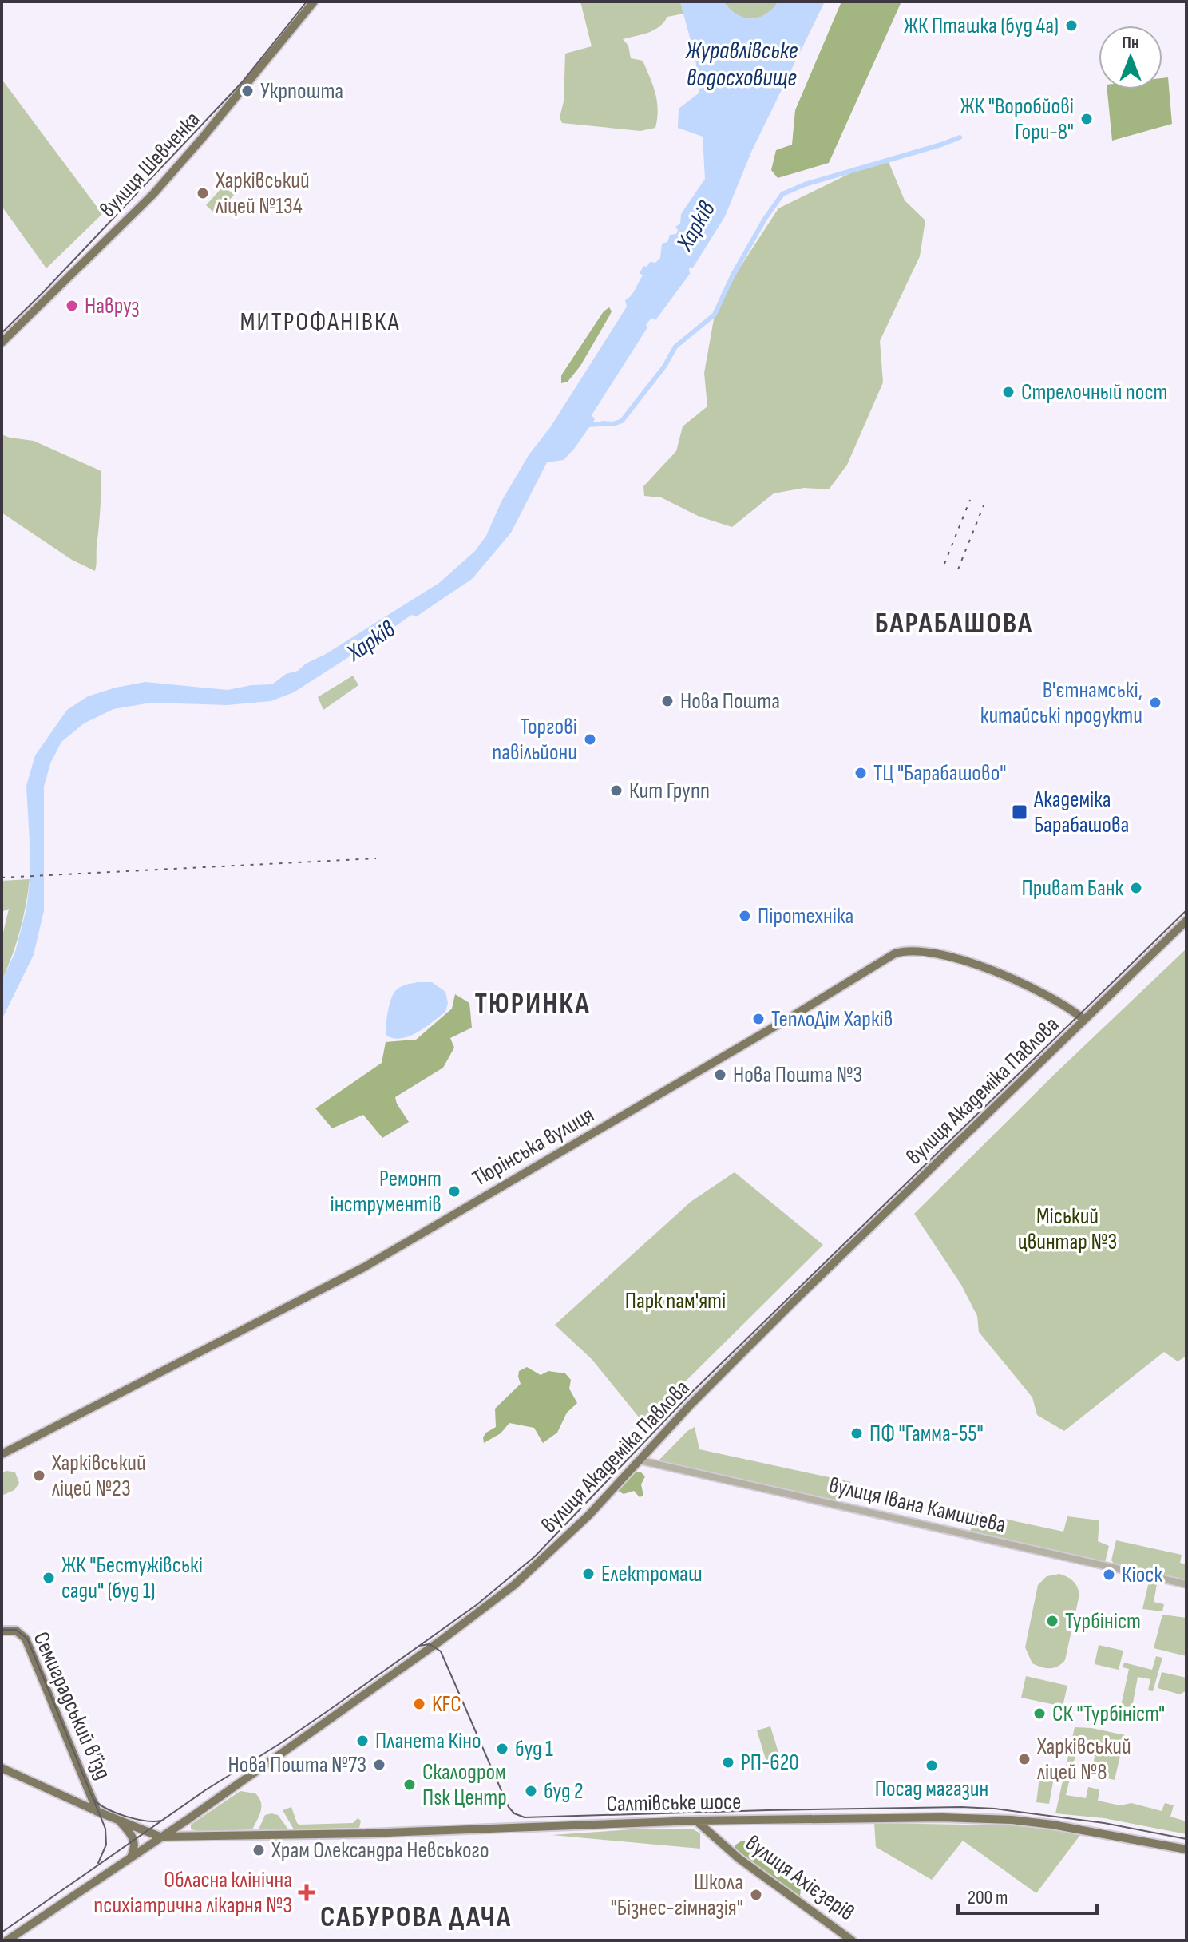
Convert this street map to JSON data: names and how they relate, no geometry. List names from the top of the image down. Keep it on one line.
{"streets":{"main road":["вулиця Шевченка","вулиця Академіка Павлова","Тюрінська вулиця","Семиградський в’їзд","Салтівське шосе","вулиця Ахієзерів"],"street":["вулиця Івана Камишева"]},"crossings":[["вулиця Академіка Павлова","Тюрінська вулиця"],["вулиця Академіка Павлова","вулиця Івана Камишева"],["вулиця Академіка Павлова","Салтівське шосе"],["Салтівське шосе","вулиця Ахієзерів"]],"districts":["МИТРОФАНІВКА","БАРАБАШОВА","ТЮРИНКА","САБУРОВА ДАЧА"],"water":["Журавлівське водосховище","Харків"],"parks":["Міський цвинтар №3","Парк пам'яті"],"places":{"other":["ЖК Пташка (буд 4а)","Укрпошта","ЖК \"Воробйові Гори-8\"","Харківський ліцей №134","Навруз","Стрелочный пост","Нова Пошта","В'єтнамські, китайські продукти","Торгові павільйони","ТЦ \"Барабашово\"","Кит Групп","Приват Банк","Піротехніка","ТеплоДім Харків","Нова Пошта №3","Ремонт інструментів","ПФ \"Гамма-55\"","Харківський ліцей №23","Електромаш","Кіоск","ЖК \"Бестужівські сади\" (буд 1)","Турбініст","KFC","СК \"Турбініст\"","Планета Кіно","буд 1","Харківський ліцей №8","РП-620","Нова Пошта №73","Посад магазин","Скалодром Пsк Центр","буд 2","Храм Олександра Невського","Школа \"Бізнес-гімназія\""],"transit":["Академіка Барабашова"],"health":["Обласна клінічна психіатрична лікарня №3"]},"scale_bar":"200 m","north":"top"}
